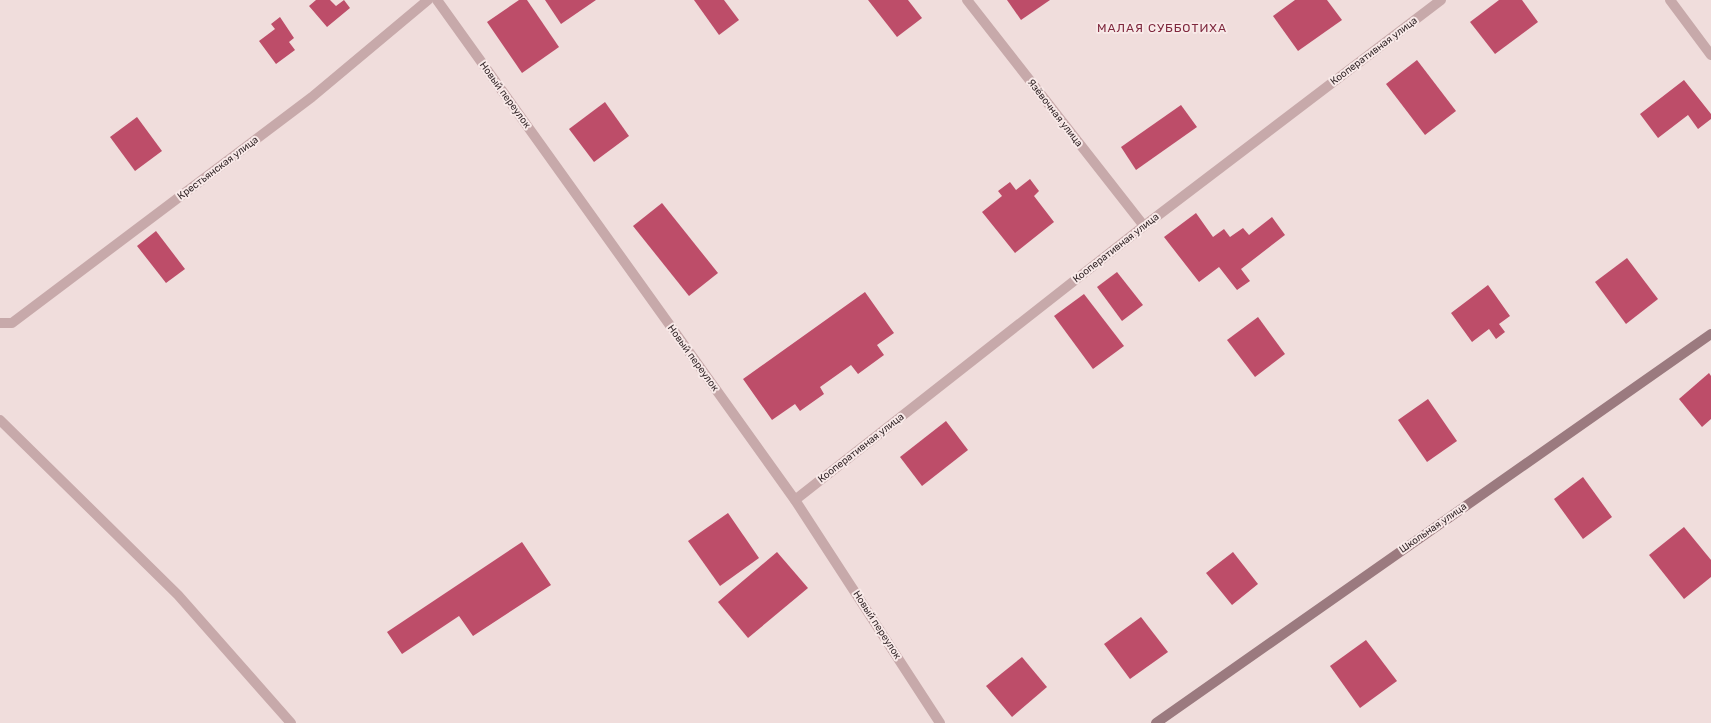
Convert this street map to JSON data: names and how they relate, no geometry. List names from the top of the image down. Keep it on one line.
{"streets":{"street":["Кооперативная улица","Новый переулок","Язёвочная улица","Крестьянская улица","Школьная улица"]},"crossings":[["Кооперативная улица","Новый переулок"],["Кооперативная улица","Язёвочная улица"]],"districts":["МАЛАЯ СУББОТИХА"]}
